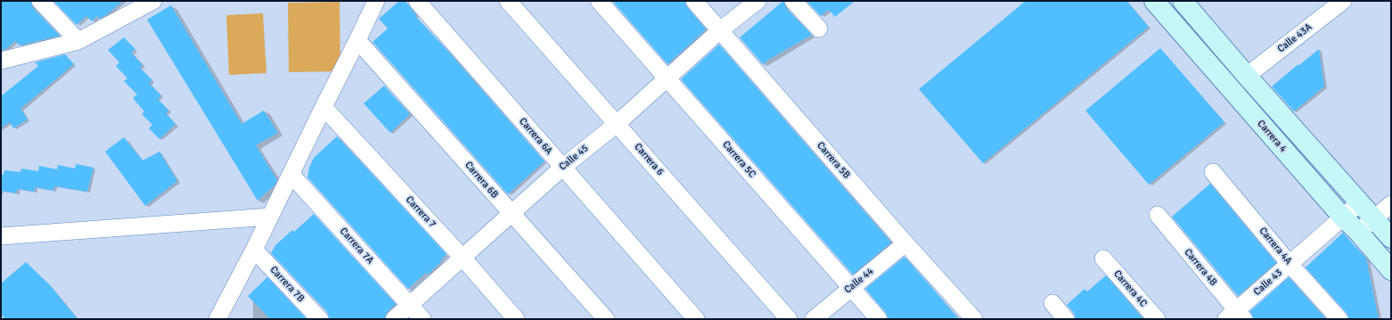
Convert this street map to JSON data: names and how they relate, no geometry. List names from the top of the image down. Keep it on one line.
{"streets":{"street":["Calle 43A","Carrera 6A","Carrera 4","Calle 45","Carrera 6","Carrera 5C","Carrera 5B","Carrera 6B","Carrera 7","Carrera 7A","Carrera 4A","Carrera 4B","Calle 44","Calle 43","Carrera 7B","Carrera 4C"]},"crossings":[["Carrera 6A","Calle 45"],["Carrera 4","Calle 43"],["Calle 45","Carrera 6"],["Calle 45","Carrera 5C"],["Calle 45","Carrera 5B"],["Calle 45","Carrera 6B"],["Calle 45","Carrera 7"],["Calle 45","Carrera 7A"],["Carrera 5C","Calle 44"],["Carrera 5B","Calle 44"],["Carrera 4A","Calle 43"],["Carrera 4B","Calle 43"]]}
